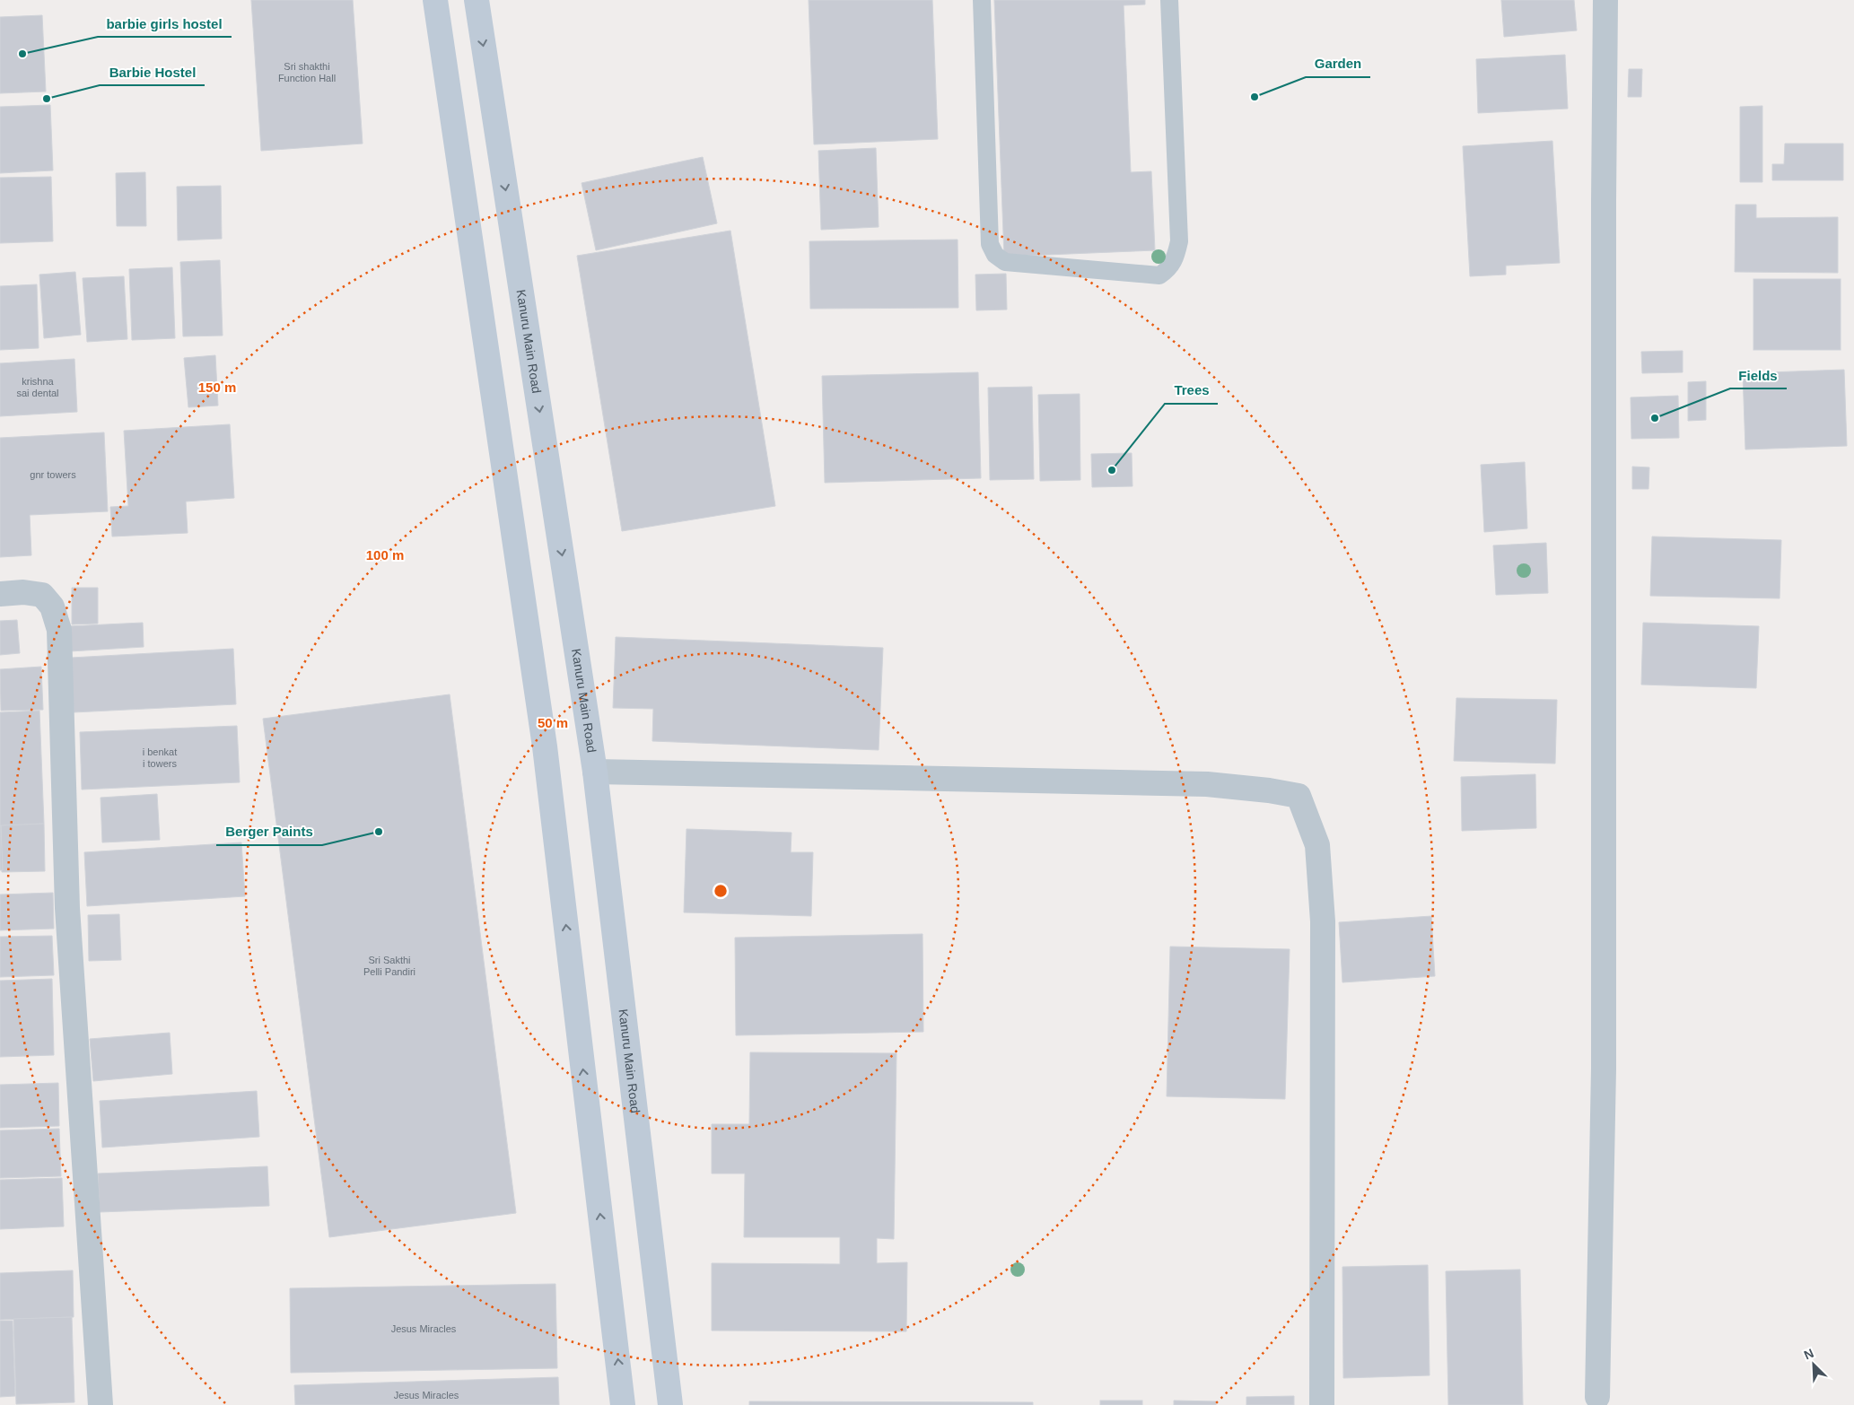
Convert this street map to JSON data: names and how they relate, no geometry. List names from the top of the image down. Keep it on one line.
{"streets":{"main road":["Kanuru Main Road"]},"places":["barbie girls hostel","Garden","Barbie Hostel","Fields","Trees","Berger Paints"],"house_numbers":["Sri shakthi Function Hall","krishna sai dental","gnr towers","i benkat i towers","Sri Sakthi Pelli Pandiri","Jesus Miracles","Jesus Miracles"],"north":"top left","rings":["150 m","100 m","50 m"]}
